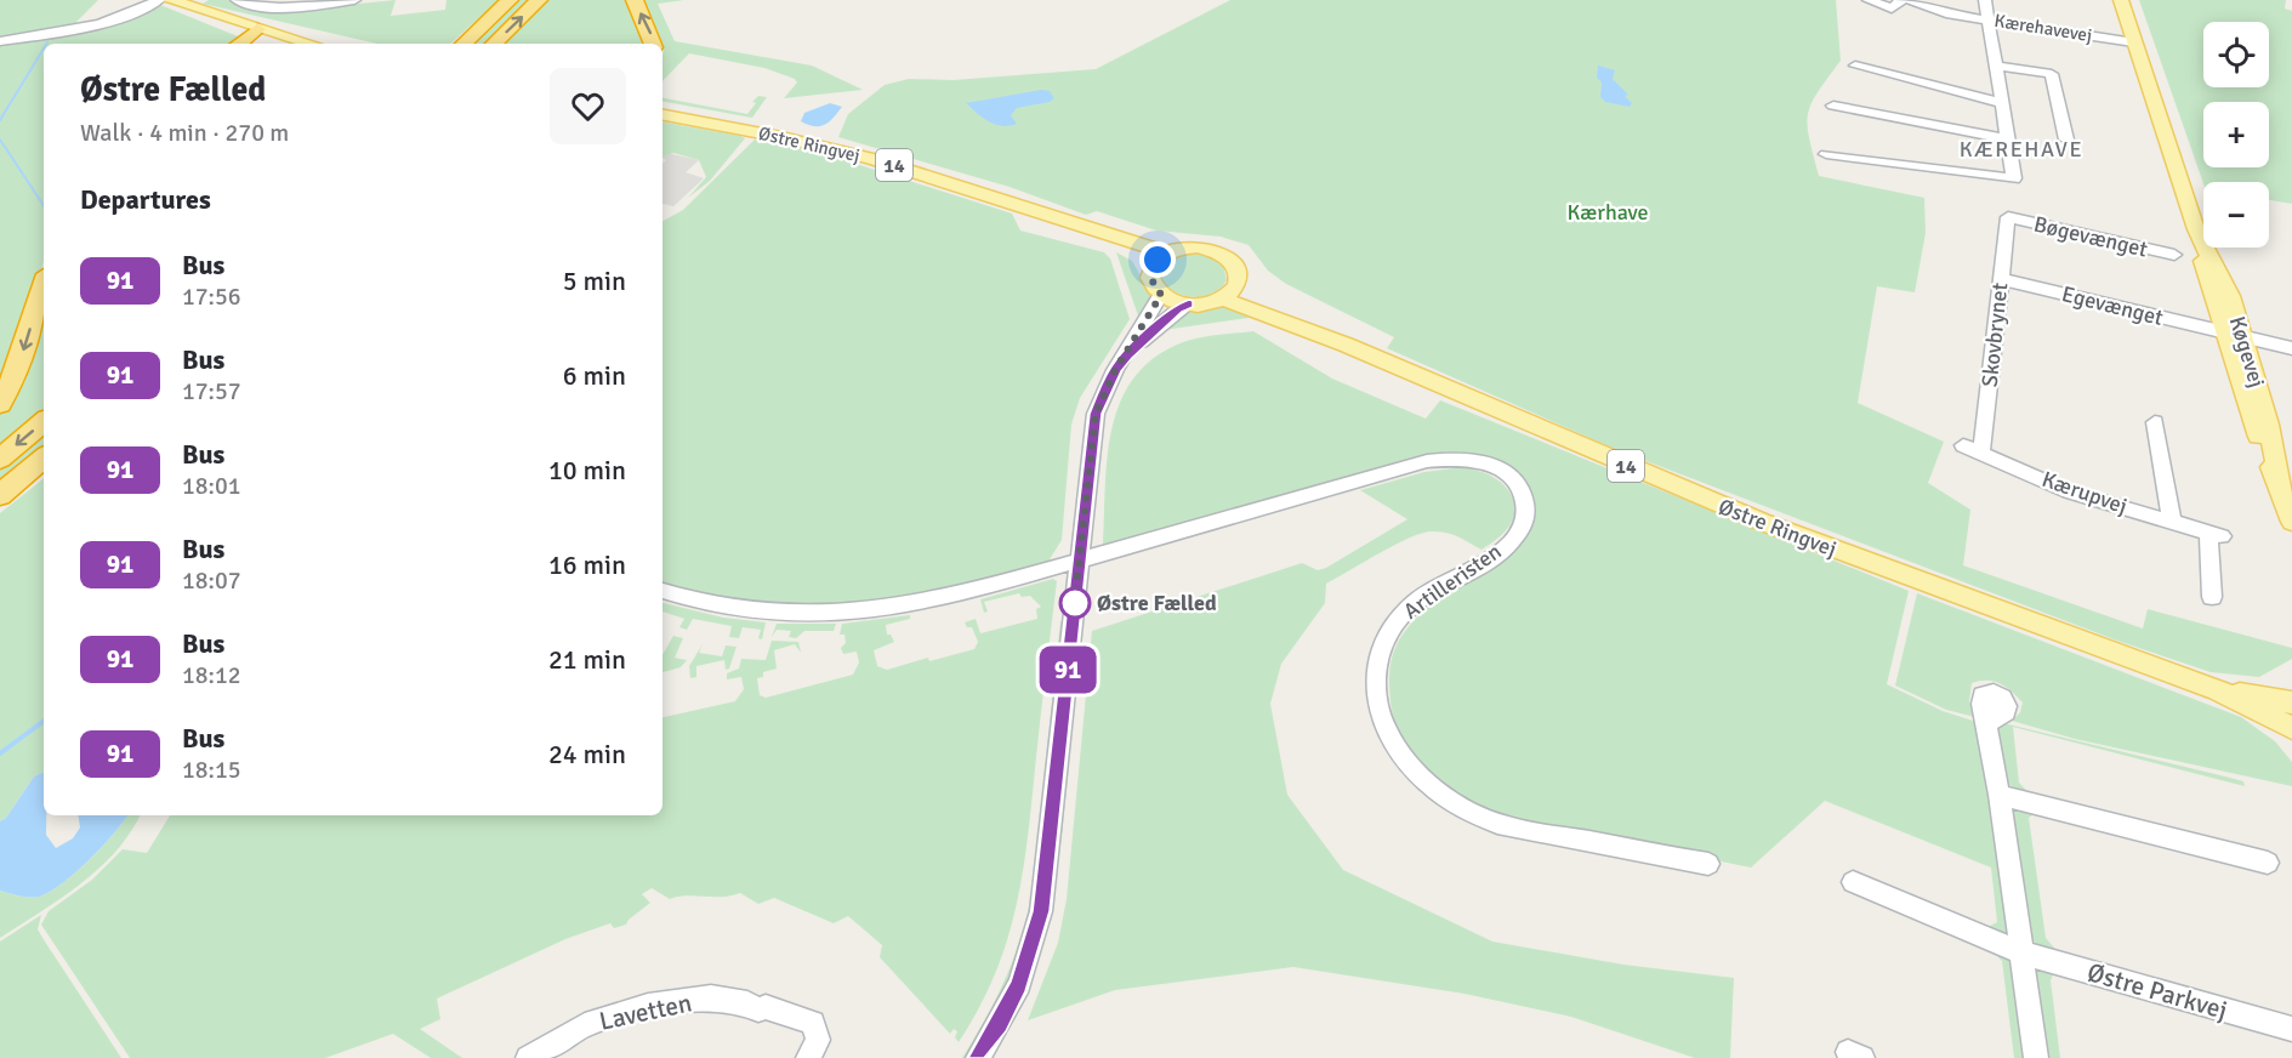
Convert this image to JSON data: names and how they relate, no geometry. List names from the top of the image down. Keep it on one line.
{"streets":{"main road":["Østre Ringvej","14","Køgevej"],"street":["Kærehavevej","Bøgevænget","Egevænget","Skovbrynet","Kærupvej","Artilleristen","Østre Parkvej","Lavetten"]},"crossings":[["Kærehavevej","Køgevej"],["Østre Ringvej","14"],["Bøgevænget","Skovbrynet"],["Egevænget","Skovbrynet"],["Egevænget","Køgevej"],["Skovbrynet","Kærupvej"]],"districts":["KÆREHAVE"],"parks":["Kærhave"],"places":["Østre Fælled"],"lines":["bus line 91"],"page":{"on_map":"91","map_buttons":["+","−"],"heading":[["Østre Fælled","Walk · 4 min · 270 m"],"Departures"],"list":[{"mark":"91","name":"Bus","note":"17:56","value":"5 min"},{"mark":"91","name":"Bus","note":"17:57","value":"6 min"},{"mark":"91","name":"Bus","note":"18:01","value":"10 min"},{"mark":"91","name":"Bus","note":"18:07","value":"16 min"},{"mark":"91","name":"Bus","note":"18:12","value":"21 min"},{"mark":"91","name":"Bus","note":"18:15","value":"24 min"}]}}
